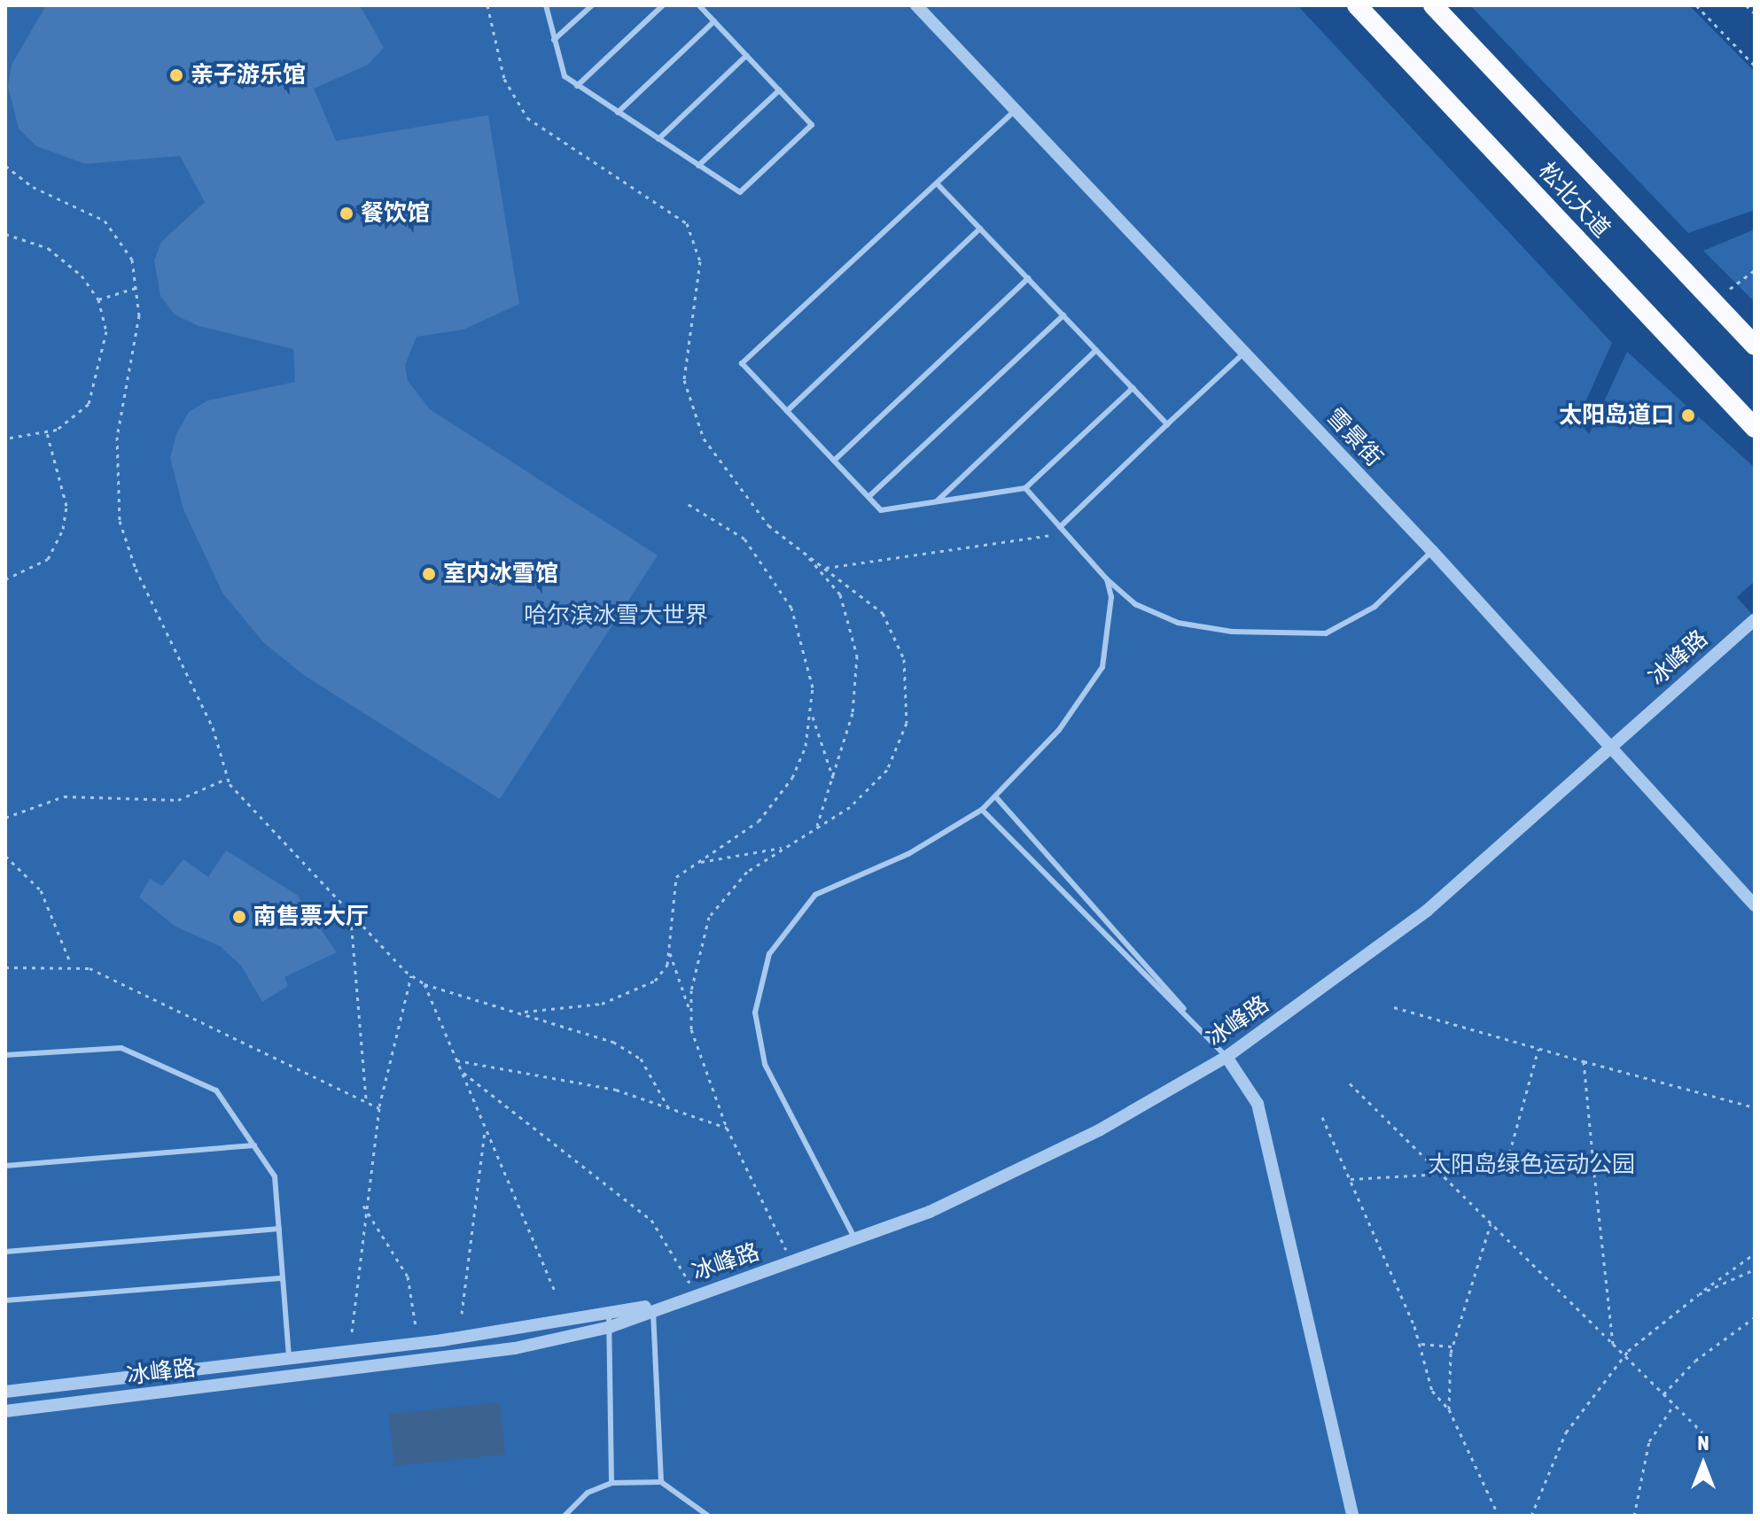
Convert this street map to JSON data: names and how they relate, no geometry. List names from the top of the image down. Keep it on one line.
{"streets":{"highway":["松北大道"],"street":["雪景街","冰峰路"]},"crossings":[["雪景街","冰峰路"]],"parks":["哈尔滨冰雪大世界","太阳岛绿色运动公园"],"places":["亲子游乐馆","餐饮馆","太阳岛道口","室内冰雪馆","南售票大厅"],"north":"top"}
